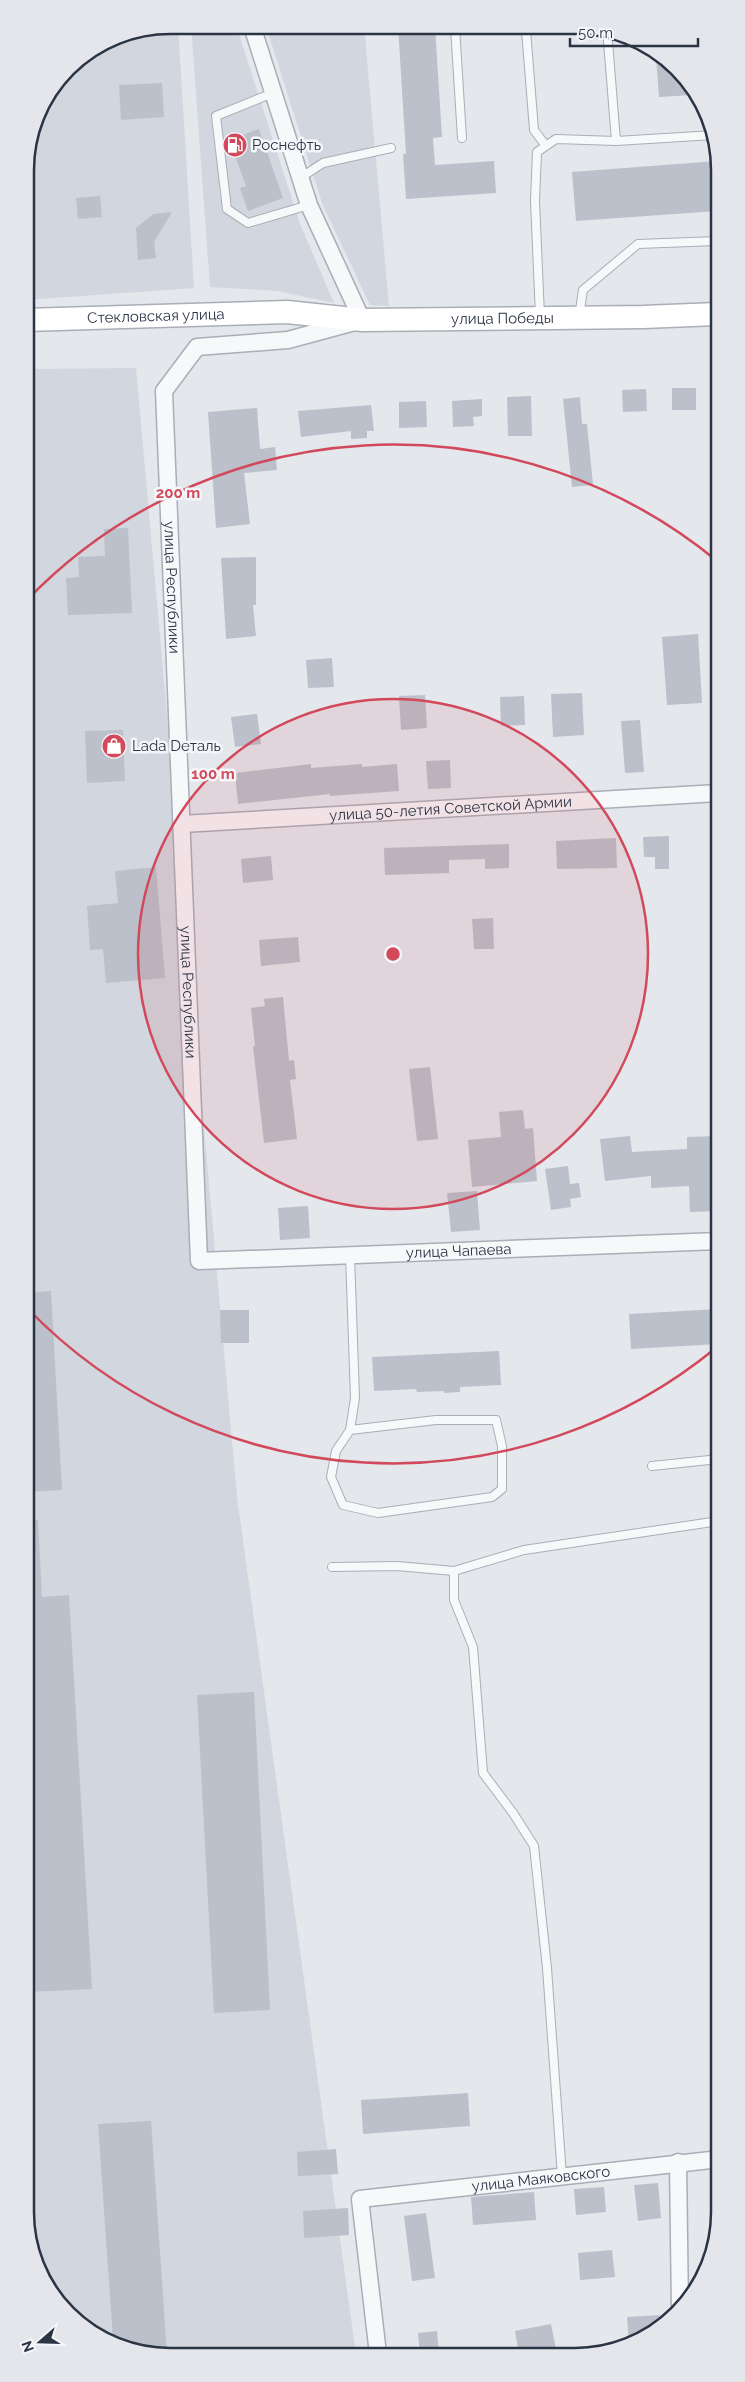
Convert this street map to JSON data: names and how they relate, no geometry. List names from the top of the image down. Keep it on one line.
{"streets":{"street":["Стекловская улица","улица Победы","улица Республики","улица 50-летия Советской Армии","улица Чапаева","улица Маяковского"]},"crossings":[["Стекловская улица","улица Победы"],["улица Победы","улица Республики"],["улица Республики","улица 50-летия Советской Армии"],["улица Республики","улица Чапаева"]],"places":{"fuel station":["Роснефть"],"shop":["Lada Dеталь"]},"scale_bar":"50 m","north":"left","rings":["200 m","100 m"]}
